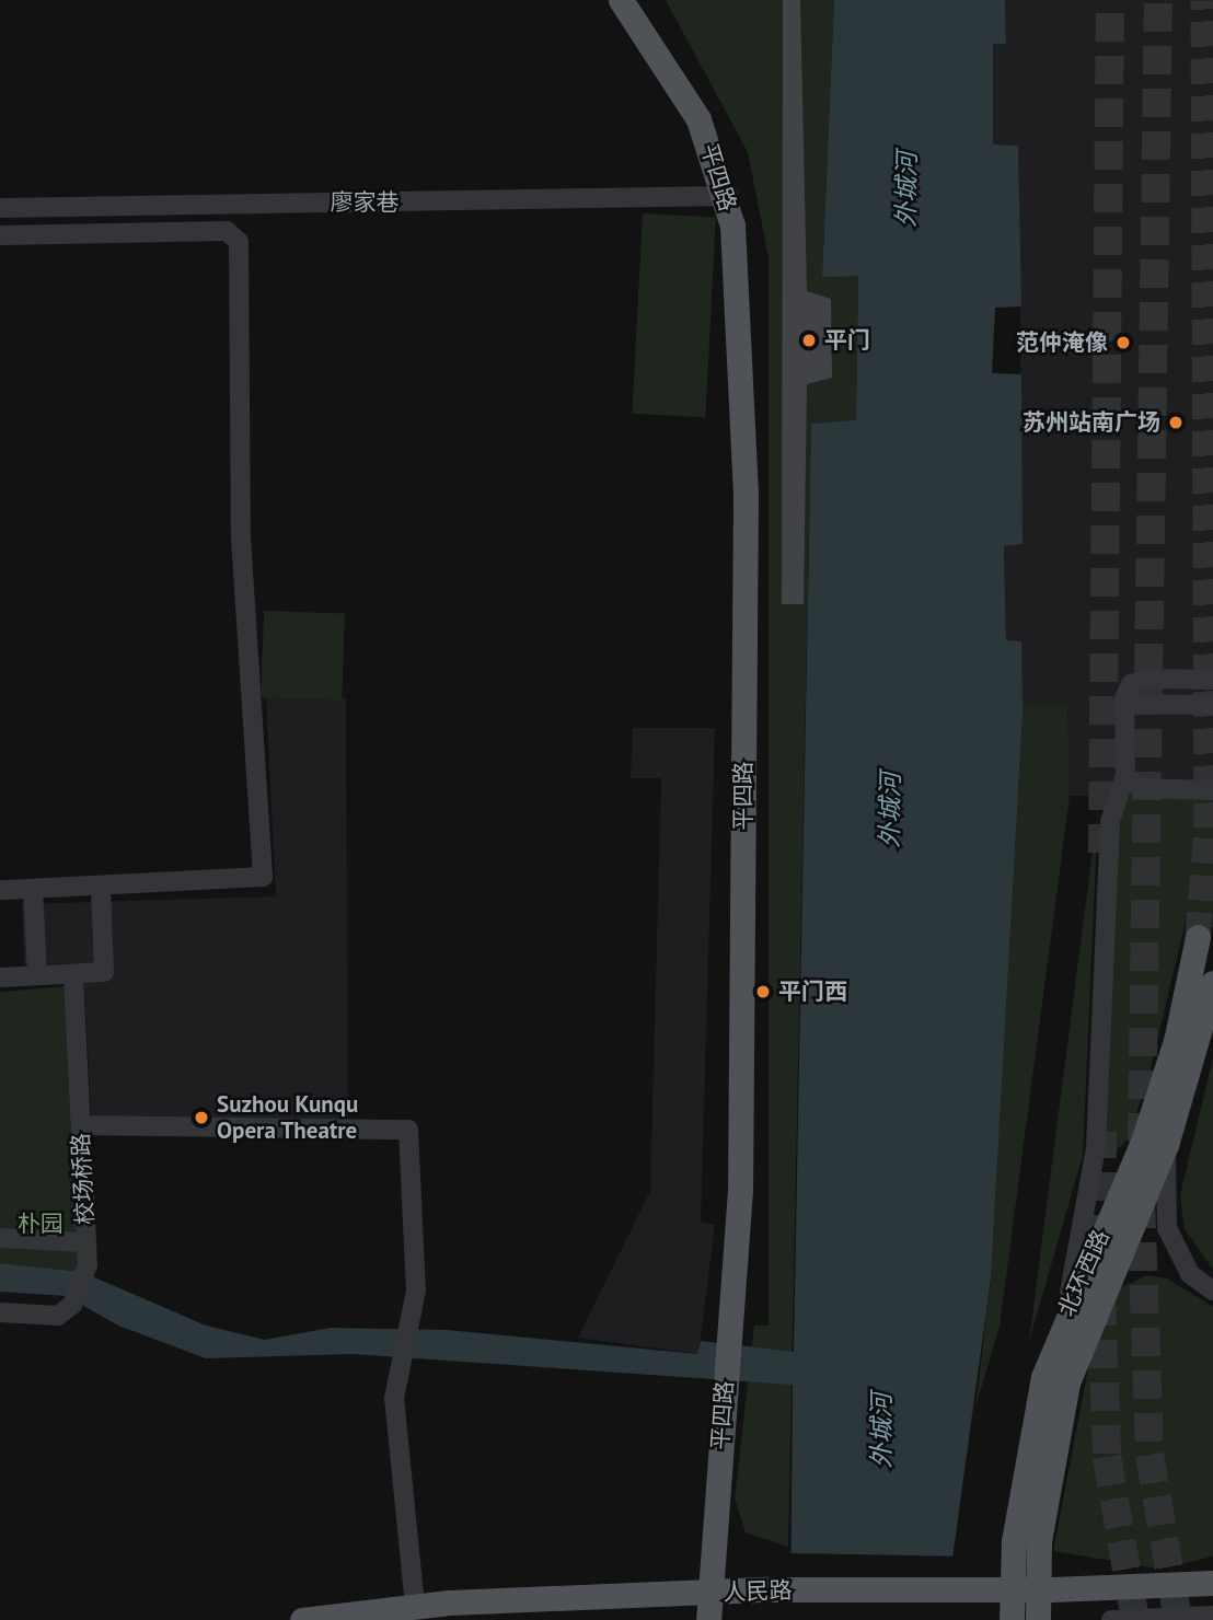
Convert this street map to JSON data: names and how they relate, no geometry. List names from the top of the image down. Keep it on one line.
{"streets":{"main road":["平四路","北环西路","人民路"],"street":["廖家巷","校场桥路"]},"crossings":[["平四路","廖家巷"],["平四路","人民路"]],"water":["外城河"],"parks":["朴园"],"places":["平门","范仲淹像","苏州站南广场","平门西","Suzhou Kunqu Opera Theatre"]}
